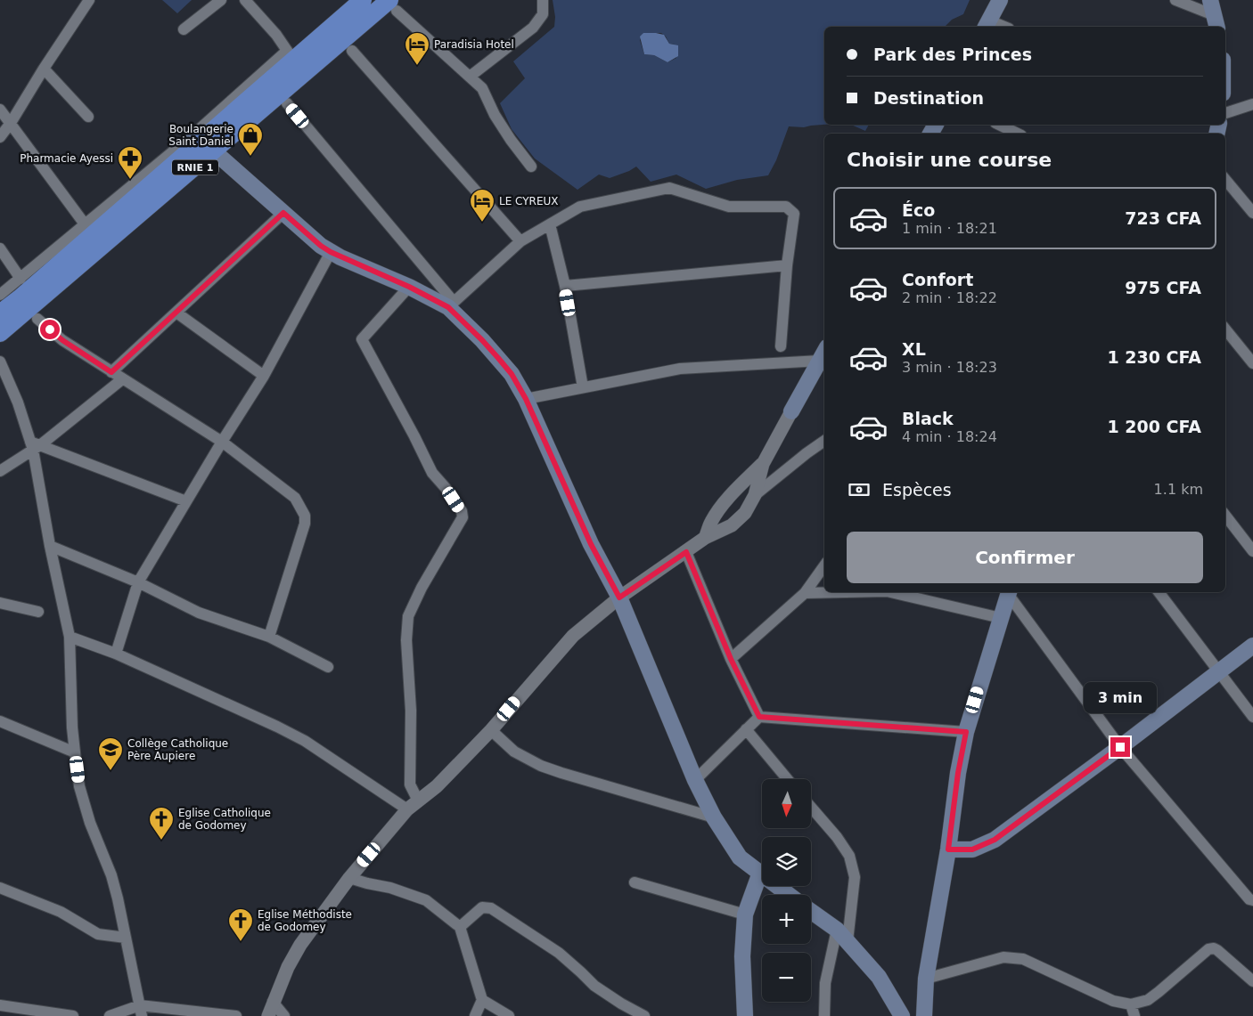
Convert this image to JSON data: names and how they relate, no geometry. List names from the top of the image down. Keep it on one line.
{"streets":{"highway":["RNIE 1"]},"places":{"hotel":["Paradisia Hotel","LE CYREUX"],"shop":["Boulangerie Saint Daniel"],"pharmacy":["Pharmacie Ayessi"],"school or university":["Collège Catholique Père Aupiere"],"church":["Eglise Catholique de Godomey","Eglise Méthodiste de Godomey"]},"north":"bottom","page":{"banner":["Park des Princes","Destination"],"heading":"Choisir une course","list":[{"name":"Éco","note":"1 min · 18:21","value":"723 CFA"},{"name":"Confort","note":"2 min · 18:22","value":"975 CFA"},{"name":"XL","note":"3 min · 18:23","value":"1 230 CFA"},{"name":"Black","note":"4 min · 18:24","value":"1 200 CFA"}],"pay":["Espèces","1.1 km"],"buttons":"Confirmer","bubble":"3 min","map_buttons":["+","−"]}}
